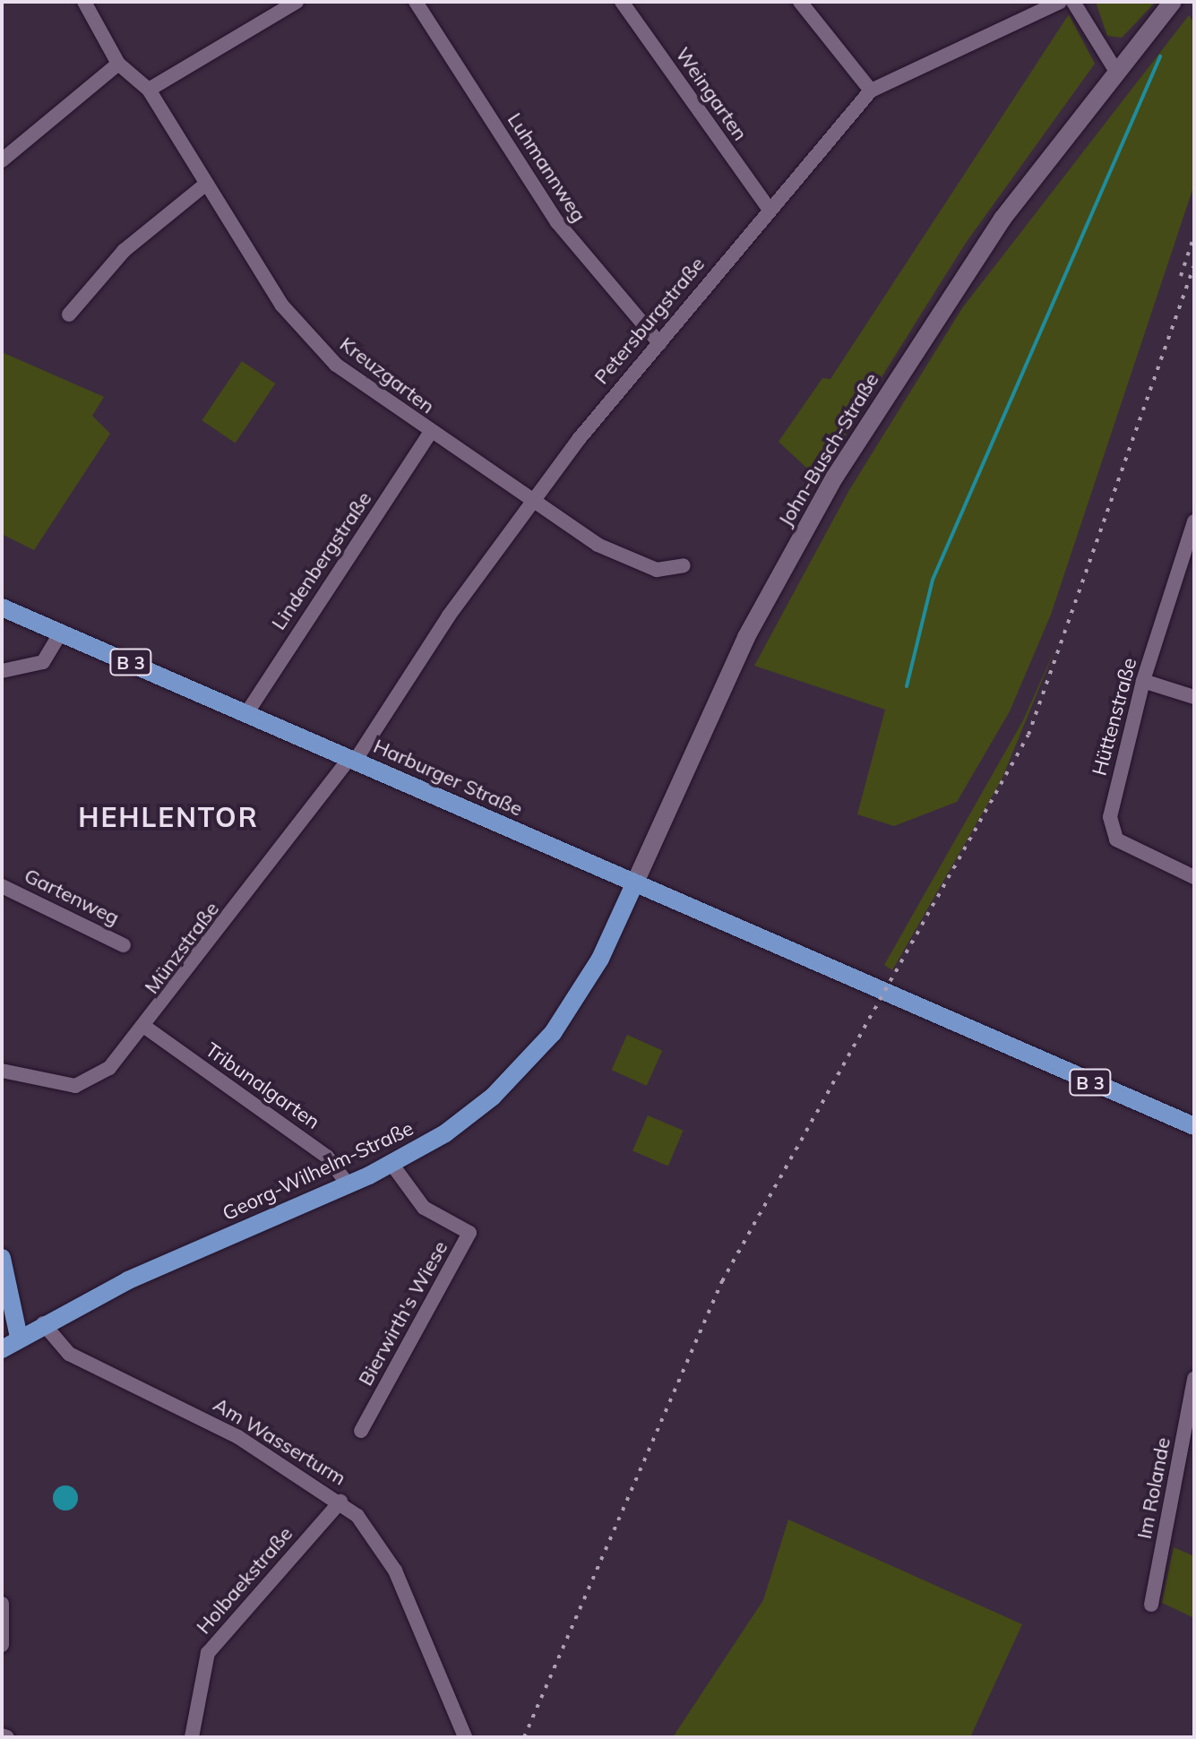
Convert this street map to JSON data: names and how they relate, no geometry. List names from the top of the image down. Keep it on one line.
{"streets":{"main road":["John-Busch-Straße","B 3","Harburger Straße","Georg-Wilhelm-Straße"],"street":["Weingarten","Luhmannweg","Petersburgstraße","Kreuzgarten","Lindenbergstraße","Hüttenstraße","Gartenweg","Münzstraße","Tribunalgarten","Bierwirth's Wiese","Am Wasserturm","Im Rolande","Holbaekstraße"]},"crossings":[["Weingarten","Petersburgstraße"],["Luhmannweg","Petersburgstraße"],["Petersburgstraße","Kreuzgarten"],["Petersburgstraße","Harburger Straße"],["Petersburgstraße","Münzstraße"],["Kreuzgarten","Lindenbergstraße"],["John-Busch-Straße","Harburger Straße"],["John-Busch-Straße","Georg-Wilhelm-Straße"],["Lindenbergstraße","Harburger Straße"],["Harburger Straße","Münzstraße"],["Harburger Straße","Georg-Wilhelm-Straße"],["Münzstraße","Tribunalgarten"],["Tribunalgarten","Georg-Wilhelm-Straße"],["Georg-Wilhelm-Straße","Bierwirth's Wiese"],["Georg-Wilhelm-Straße","Am Wasserturm"],["Am Wasserturm","Holbaekstraße"]],"districts":["HEHLENTOR"]}
